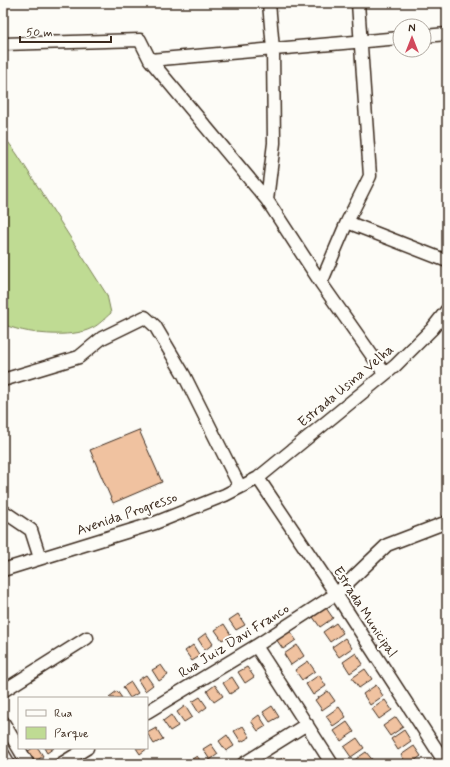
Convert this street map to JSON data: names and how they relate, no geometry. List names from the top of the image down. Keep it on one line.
{"streets":{"street":["Estrada Usina Velha","Avenida Progresso","Estrada Municipal","Rua Juiz Davi Franco"]},"crossings":[["Estrada Usina Velha","Avenida Progresso"],["Estrada Usina Velha","Estrada Municipal"],["Avenida Progresso","Estrada Municipal"],["Estrada Municipal","Rua Juiz Davi Franco"]],"legend":["Rua","Parque"],"scale_bar":"50 m","north":"top"}
